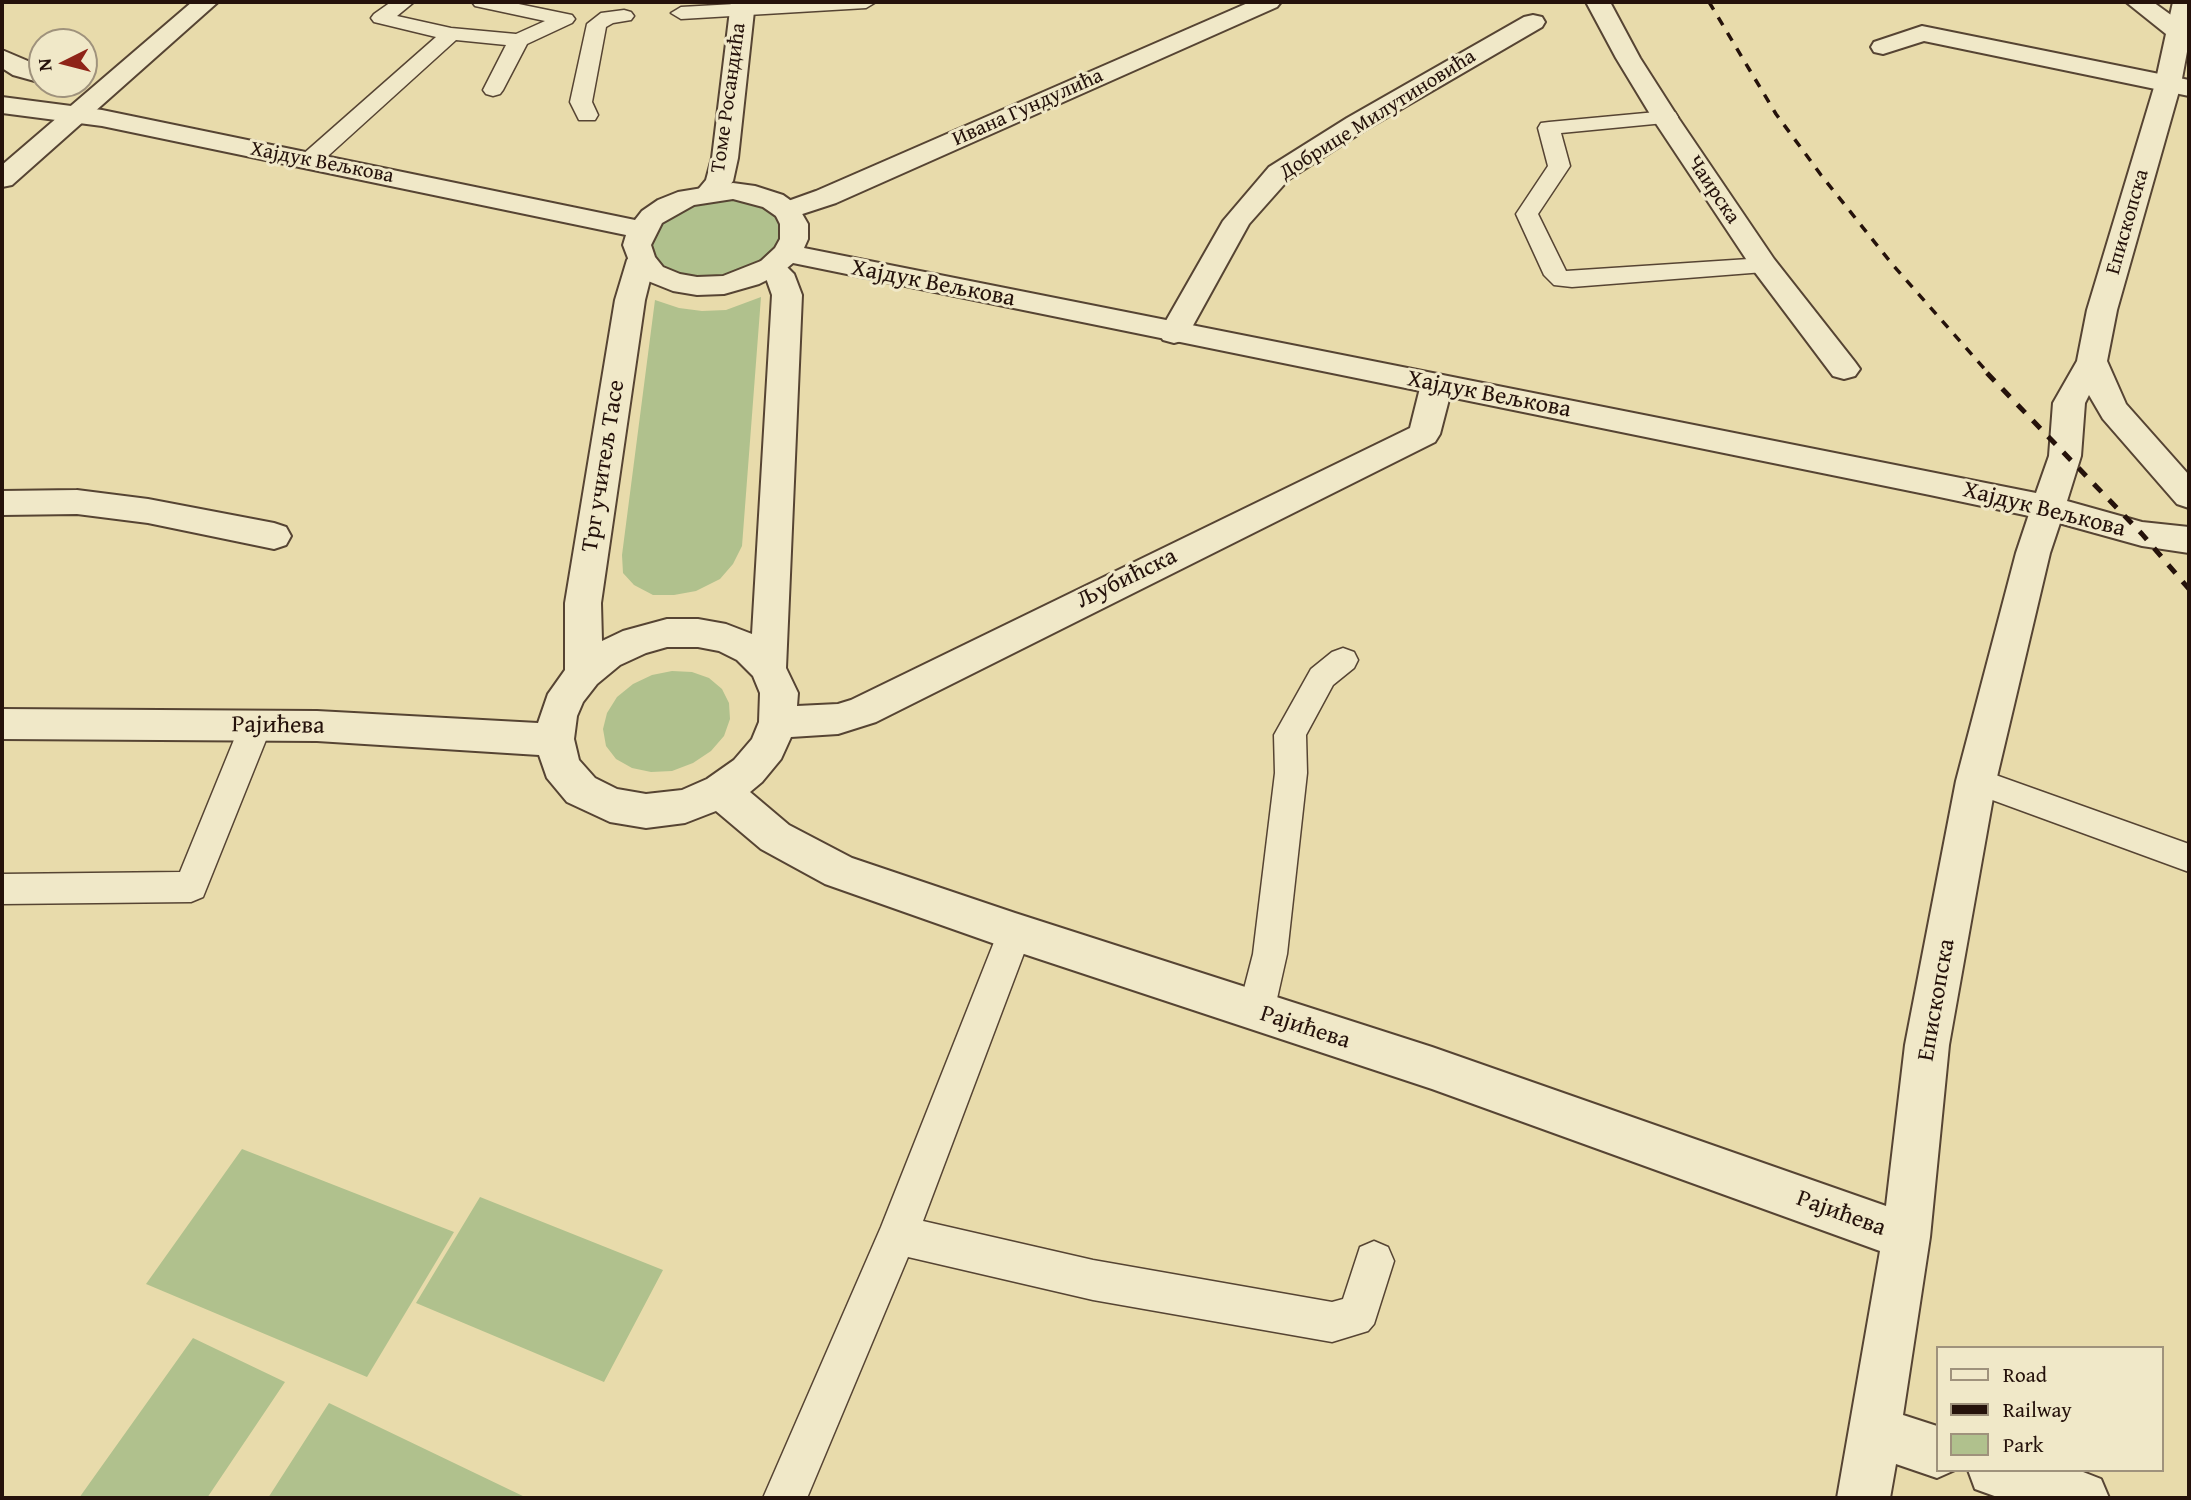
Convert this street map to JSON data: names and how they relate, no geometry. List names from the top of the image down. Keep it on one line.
{"streets":{"street":["Томе Росандића","Ивана Гундулића","Добрице Милутиновића","Хајдук Вељкова","Чаирска","Епископска","Трг учитељ Тасе","Љубићска","Рајићева"]},"crossings":[["Томе Росандића","Ивана Гундулића"],["Томе Росандића","Хајдук Вељкова"],["Томе Росандића","Трг учитељ Тасе"],["Ивана Гундулића","Хајдук Вељкова"],["Ивана Гундулића","Трг учитељ Тасе"],["Добрице Милутиновића","Хајдук Вељкова"],["Хајдук Вељкова","Епископска"],["Хајдук Вељкова","Трг учитељ Тасе"],["Хајдук Вељкова","Љубићска"],["Епископска","Рајићева"],["Трг учитељ Тасе","Љубићска"],["Трг учитељ Тасе","Рајићева"],["Љубићска","Рајићева"]],"legend":["Road","Railway","Park"],"north":"left"}
